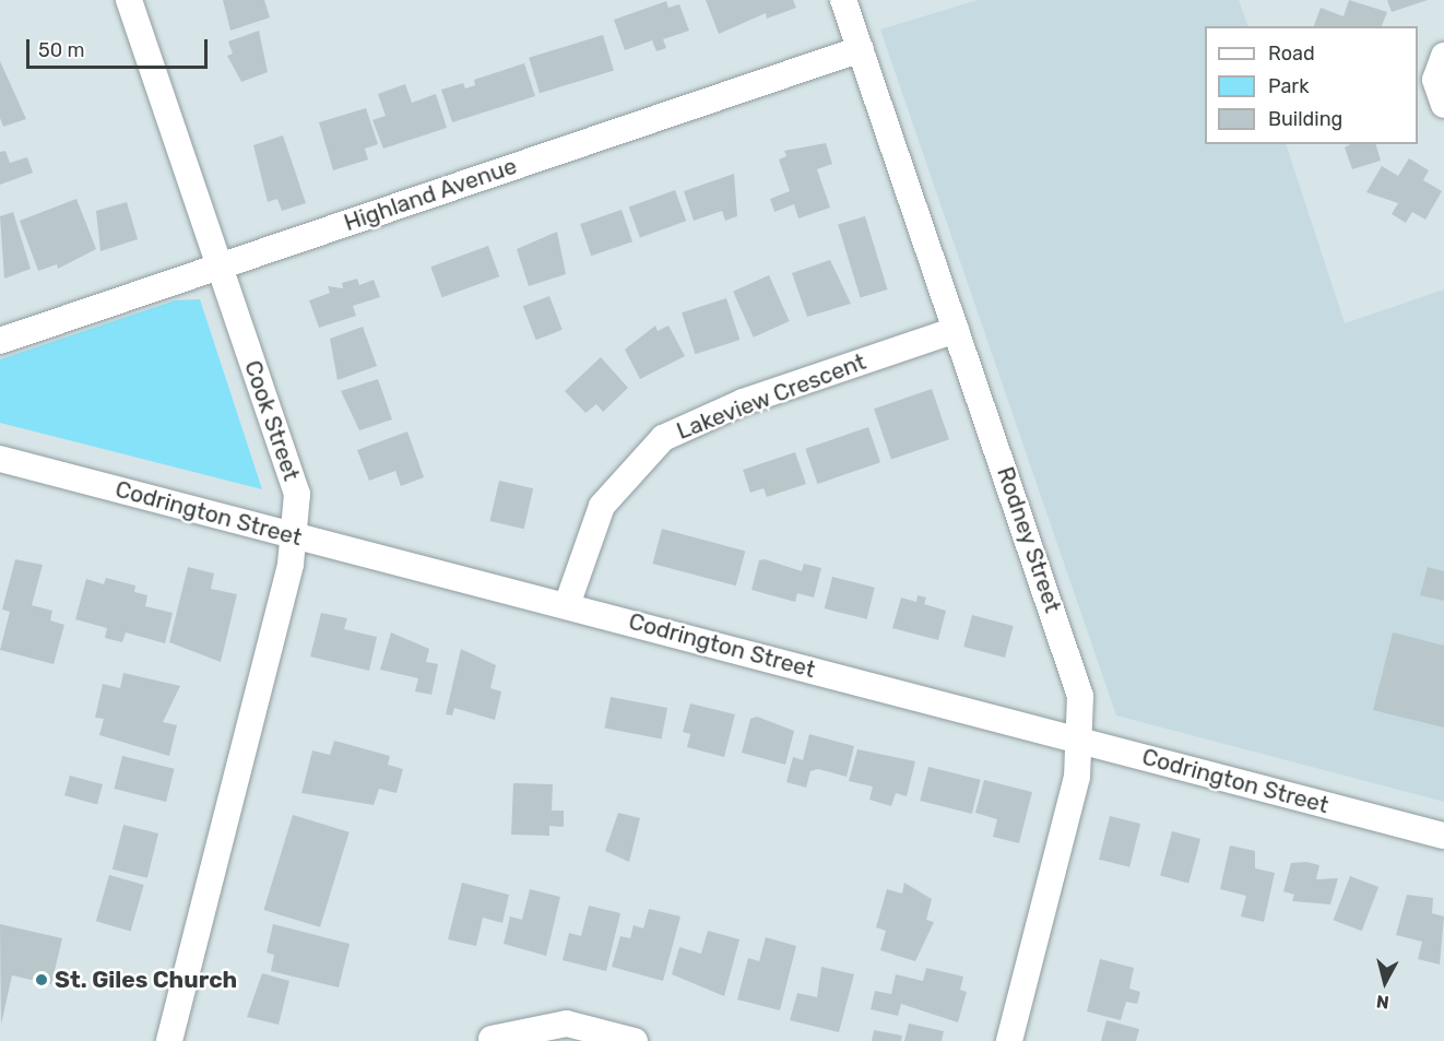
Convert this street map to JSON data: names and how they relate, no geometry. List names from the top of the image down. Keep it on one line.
{"streets":{"street":["Highland Avenue","Lakeview Crescent","Cook Street","Codrington Street","Rodney Street"]},"crossings":[["Highland Avenue","Cook Street"],["Highland Avenue","Rodney Street"],["Lakeview Crescent","Codrington Street"],["Lakeview Crescent","Rodney Street"],["Cook Street","Codrington Street"],["Codrington Street","Rodney Street"]],"places":["St. Giles Church"],"legend":["Road","Park","Building"],"scale_bar":"50 m","north":"bottom"}
